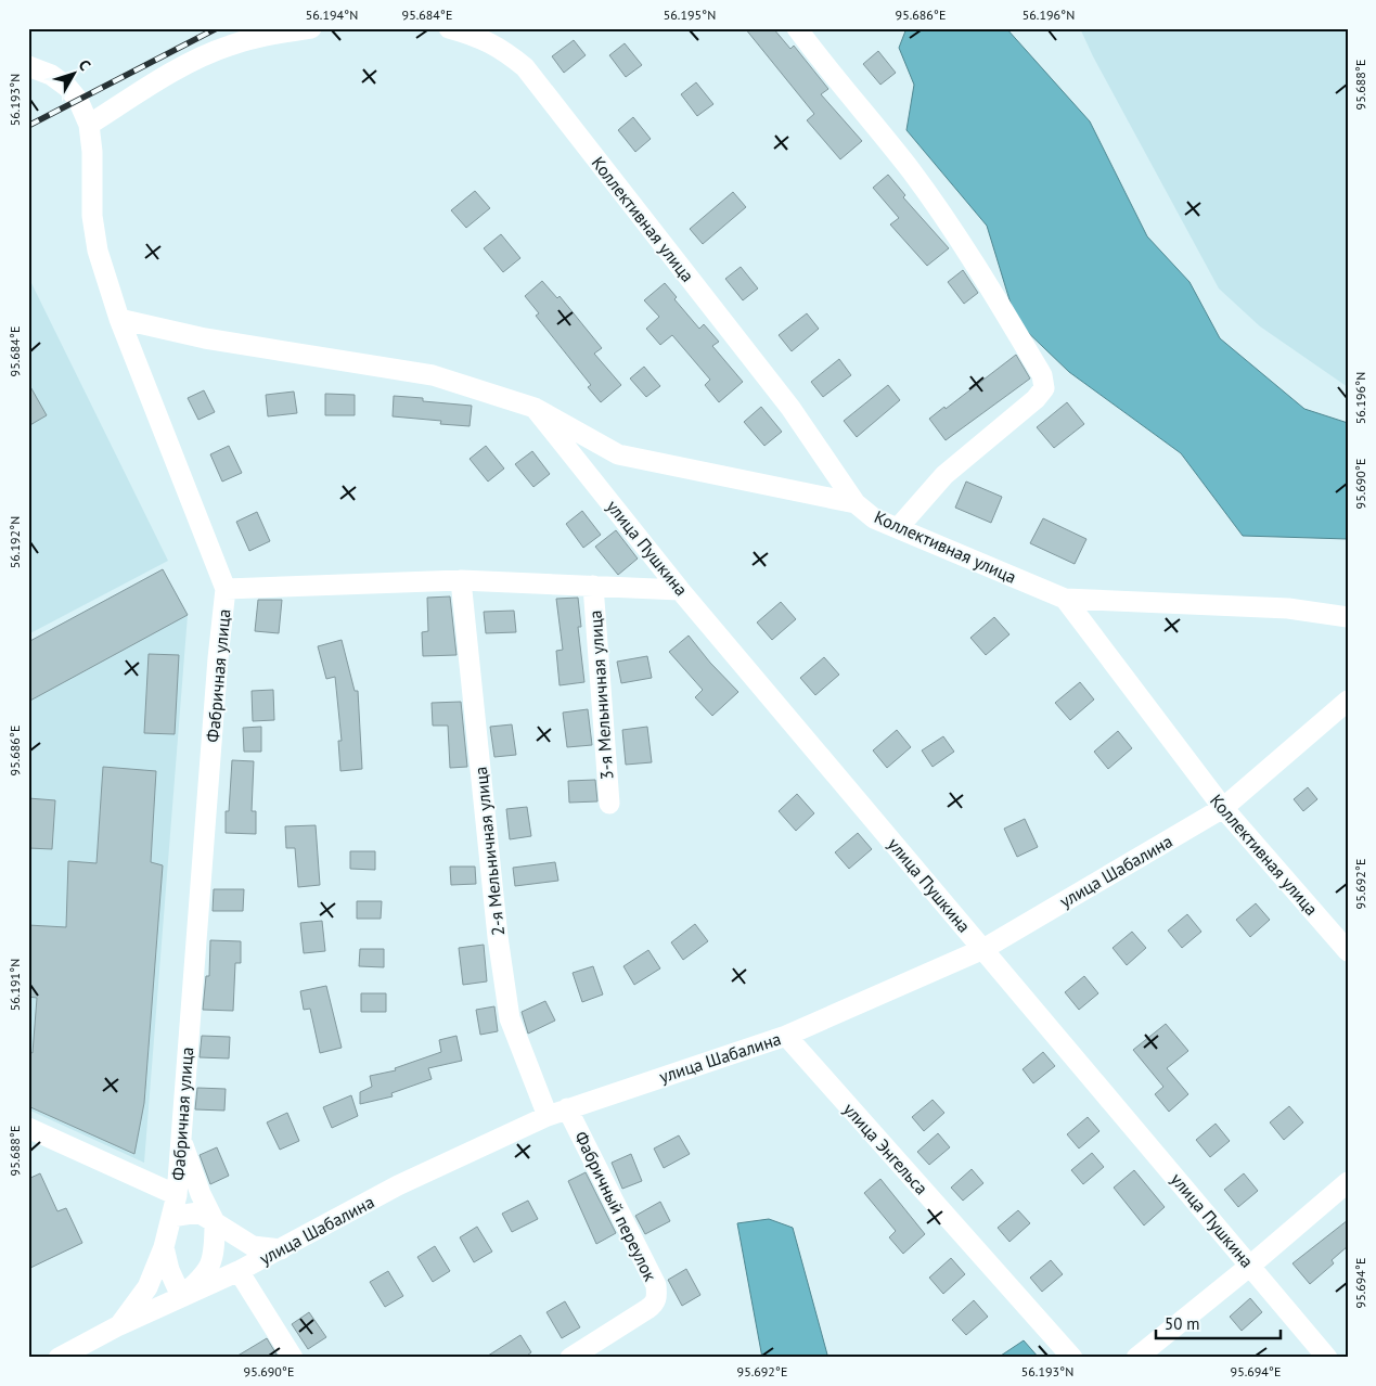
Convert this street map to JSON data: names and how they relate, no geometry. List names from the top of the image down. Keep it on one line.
{"streets":{"street":["Коллективная улица","улица Пушкина","Фабричная улица","3-я Мельничная улица","2-я Мельничная улица","улица Шабалина","улица Энгельса","Фабричный переулок"]},"crossings":[["Коллективная улица","улица Шабалина"],["улица Пушкина","улица Шабалина"],["Фабричная улица","улица Шабалина"],["2-я Мельничная улица","улица Шабалина"],["улица Шабалина","улица Энгельса"],["улица Шабалина","Фабричный переулок"]],"scale_bar":"50 m","north":"top right","coordinates":["56.194°N","95.684°E","56.195°N","95.686°E","56.196°N","95.688°E","56.193°N","95.690°E","56.192°N","95.692°E","56.191°N","95.694°E"]}
